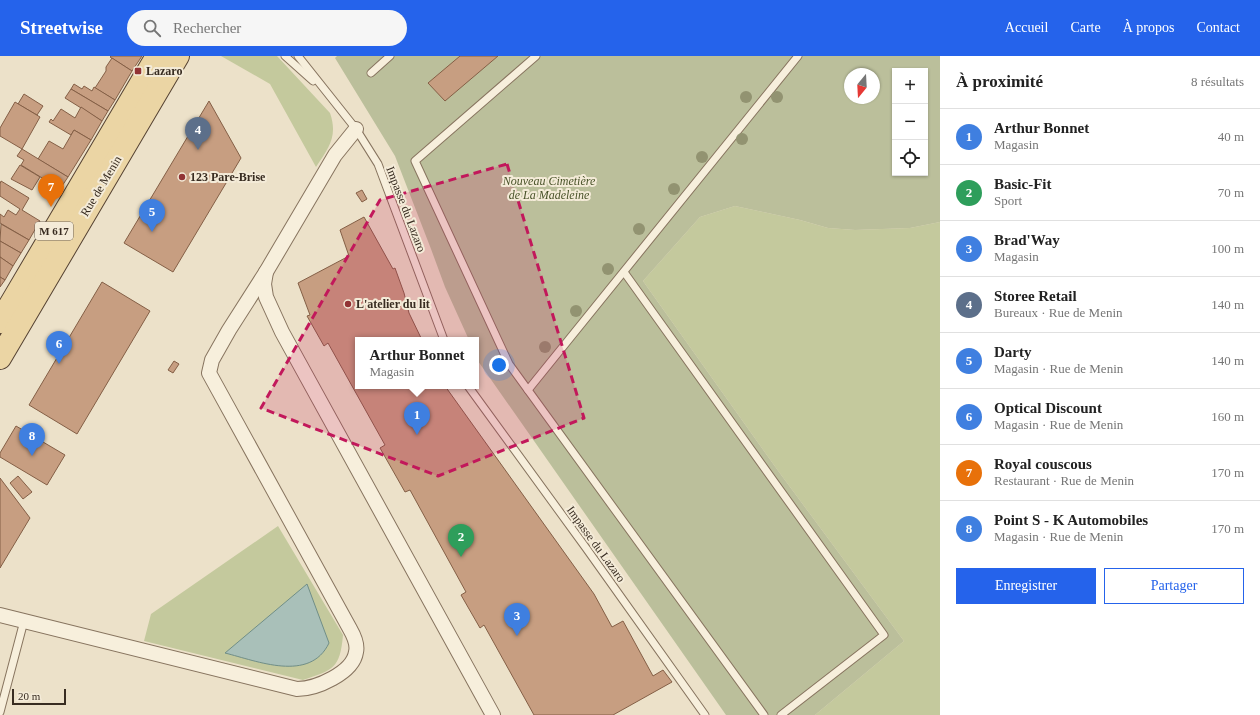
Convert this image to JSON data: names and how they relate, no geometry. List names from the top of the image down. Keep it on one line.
{"streets":{"main road":["Rue de Menin","M 617"],"lane":["Impasse du Lazaro"]},"parks":["Nouveau Cimetière de La Madeleine"],"places":{"transit":["Lazaro"],"other":["123 Pare-Brise","L'atelier du lit"]},"scale_bar":"20 m","north":"bottom","page":{"header":"Streetwise","search":"Rechercher","nav":["Accueil","Carte","À propos","Contact"],"heading":["À proximité","8 résultats"],"map_buttons":["+","−"],"list":[{"mark":"1","name":"Arthur Bonnet","note":"Magasin","value":"40 m"},{"mark":"2","name":"Basic-Fit","note":"Sport","value":"70 m"},{"mark":"3","name":"Brad'Way","note":"Magasin","value":"100 m"},{"mark":"4","name":"Storee Retail","note":"Bureaux · Rue de Menin","value":"140 m"},{"mark":"5","name":"Darty","note":"Magasin · Rue de Menin","value":"140 m"},{"mark":"6","name":"Optical Discount","note":"Magasin · Rue de Menin","value":"160 m"},{"mark":"7","name":"Royal couscous","note":"Restaurant · Rue de Menin","value":"170 m"},{"mark":"8","name":"Point S - K Automobiles","note":"Magasin · Rue de Menin","value":"170 m"}],"pins":["4","7","5","6","1","8","2","3"],"popup":["Arthur Bonnet","Magasin"],"buttons":["Enregistrer","Partager"],"scale":"20 m"}}
